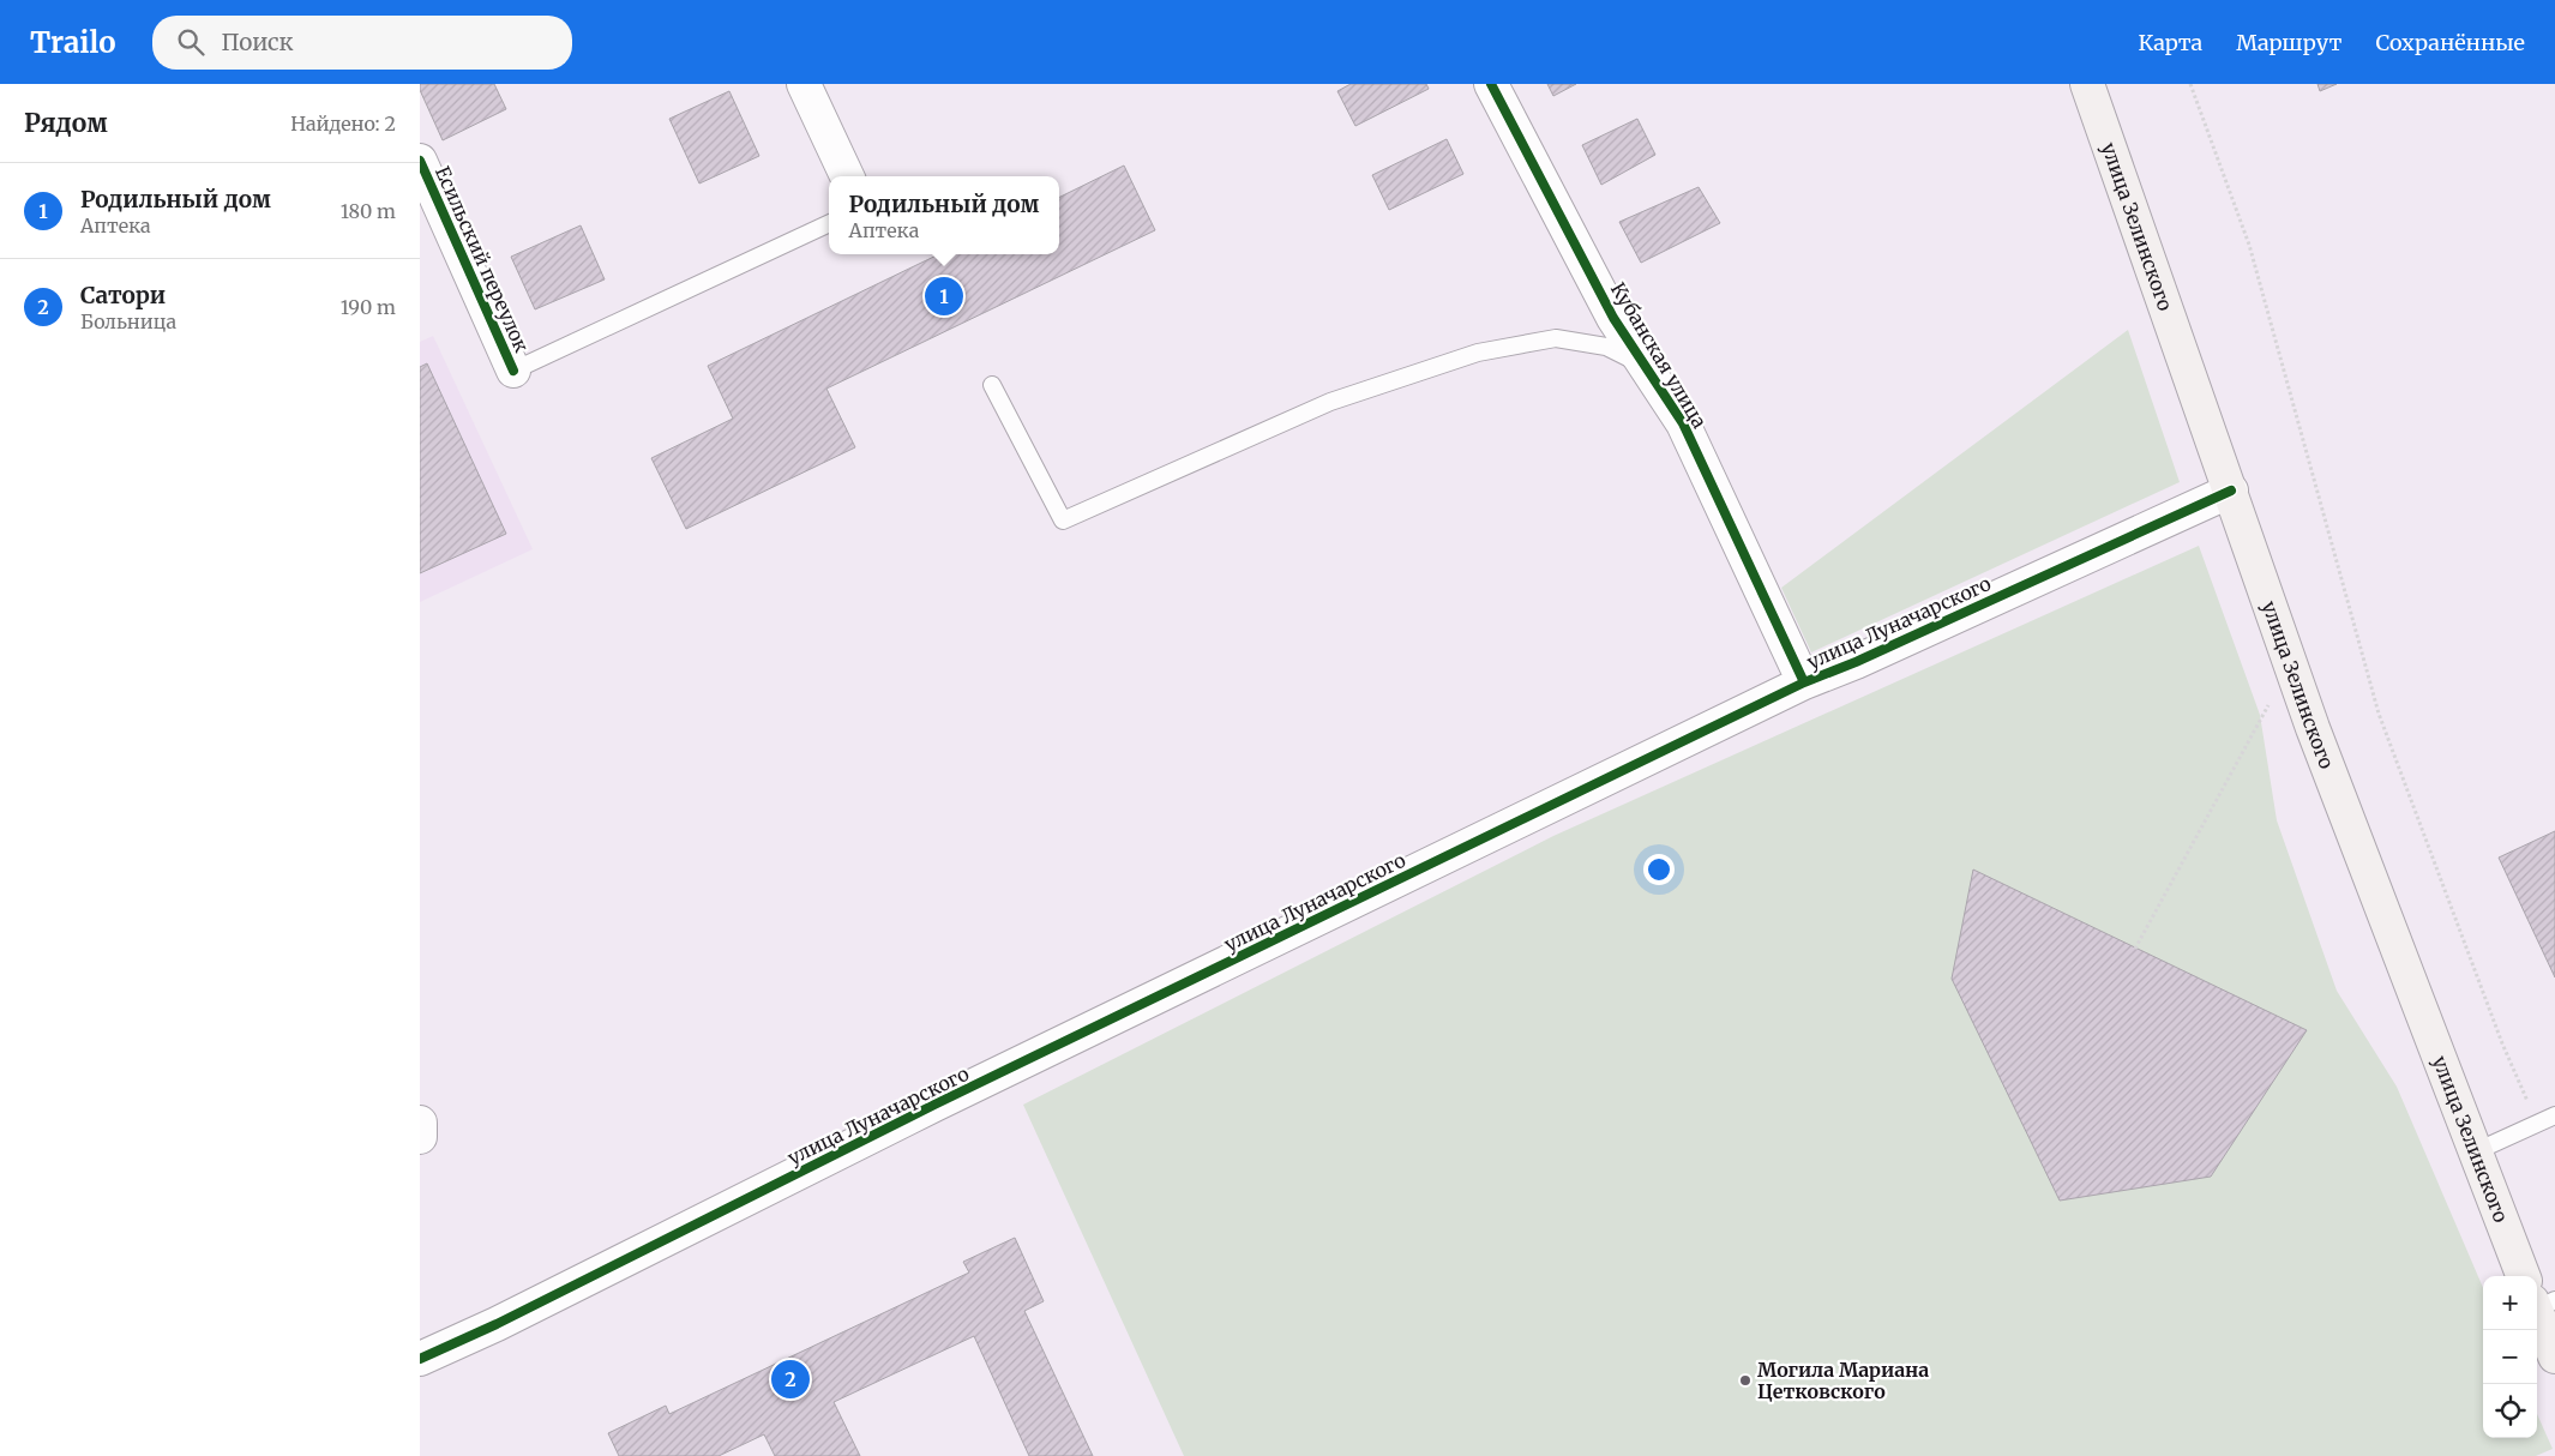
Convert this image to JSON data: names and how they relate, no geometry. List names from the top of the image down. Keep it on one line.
{"streets":{"main road":["улица Зелинского"],"street":["Есильский переулок","Кубанская улица","улица Луначарского"]},"crossings":[["улица Зелинского","улица Луначарского"],["Кубанская улица","улица Луначарского"]],"places":["Могила Мариана Цетковского"],"page":{"header":"Trailo","search":"Поиск","nav":["Карта","Маршрут","Сохранённые"],"heading":["Рядом","Найдено: 2"],"list":[{"mark":"1","name":"Родильный дом","note":"Аптека","value":"180 m"},{"mark":"2","name":"Сатори","note":"Больница","value":"190 m"}],"popup":["Родильный дом","Аптека"],"pins":["1","2"],"map_buttons":["+","−"]}}
